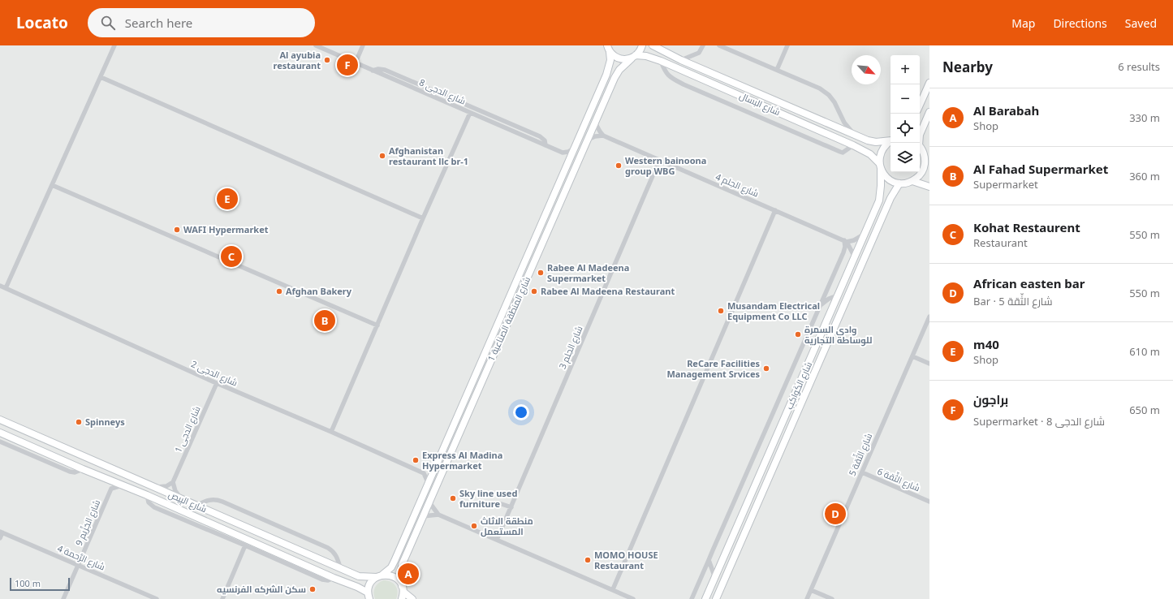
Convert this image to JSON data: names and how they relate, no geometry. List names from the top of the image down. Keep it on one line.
{"streets":{"street":["شارع الدجى 8","شارع البسال","شارع الحِلم 4","شارع المنطقة الصناعية 1","شارع الحِلم 3","شارع الدجى 2","شارع الكَواكِب","شارع الدجى 1","شارع الثِّقة 5","شارع الثِّقة 6","شارع البِيص","شارع الجَزِّيم 9","شارع الرَّحمة 4"]},"crossings":[["شارع البسال","شارع المنطقة الصناعية 1"],["شارع البسال","شارع الكَواكِب"],["شارع الحِلم 4","شارع الحِلم 3"],["شارع المنطقة الصناعية 1","شارع البِيص"],["شارع الدجى 2","شارع الدجى 1"],["شارع الثِّقة 5","شارع الثِّقة 6"],["شارع الجَزِّيم 9","شارع الرَّحمة 4"]],"places":["Al ayubia restaurant","Afghanistan restaurant llc br-1","Western bainoona group WBG","WAFI Hypermarket","Rabee Al Madeena Supermarket","Afghan Bakery","Rabee Al Madeena Restaurant","Musandam Electrical Equipment Co LLC","وادي السمرة للوساطة التجارية","ReCare Facilities Management Srvices","Spinneys","Express Al Madina Hypermarket","Sky line used furniture","منطقة الاثاث المستعمل","MOMO HOUSE Restaurant","سكن الشركه الفرنسيه"],"scale_bar":"100 m","north":"bottom right","page":{"header":"Locato","search":"Search here","nav":["Map","Directions","Saved"],"heading":["Nearby","6 results"],"pins":["F","E","C","B","D","A"],"map_buttons":["+","−"],"list":[{"mark":"A","name":"Al Barabah","note":"Shop","value":"330 m"},{"mark":"B","name":"Al Fahad Supermarket","note":"Supermarket","value":"360 m"},{"mark":"C","name":"Kohat Restaurent","note":"Restaurant","value":"550 m"},{"mark":"D","name":"African easten bar","note":"Bar · شارع الثِّقة 5","value":"550 m"},{"mark":"E","name":"m40","note":"Shop","value":"610 m"},{"mark":"F","name":"براجون","note":"Supermarket · شارع الدجى 8","value":"650 m"}],"scale":"100 m"}}
